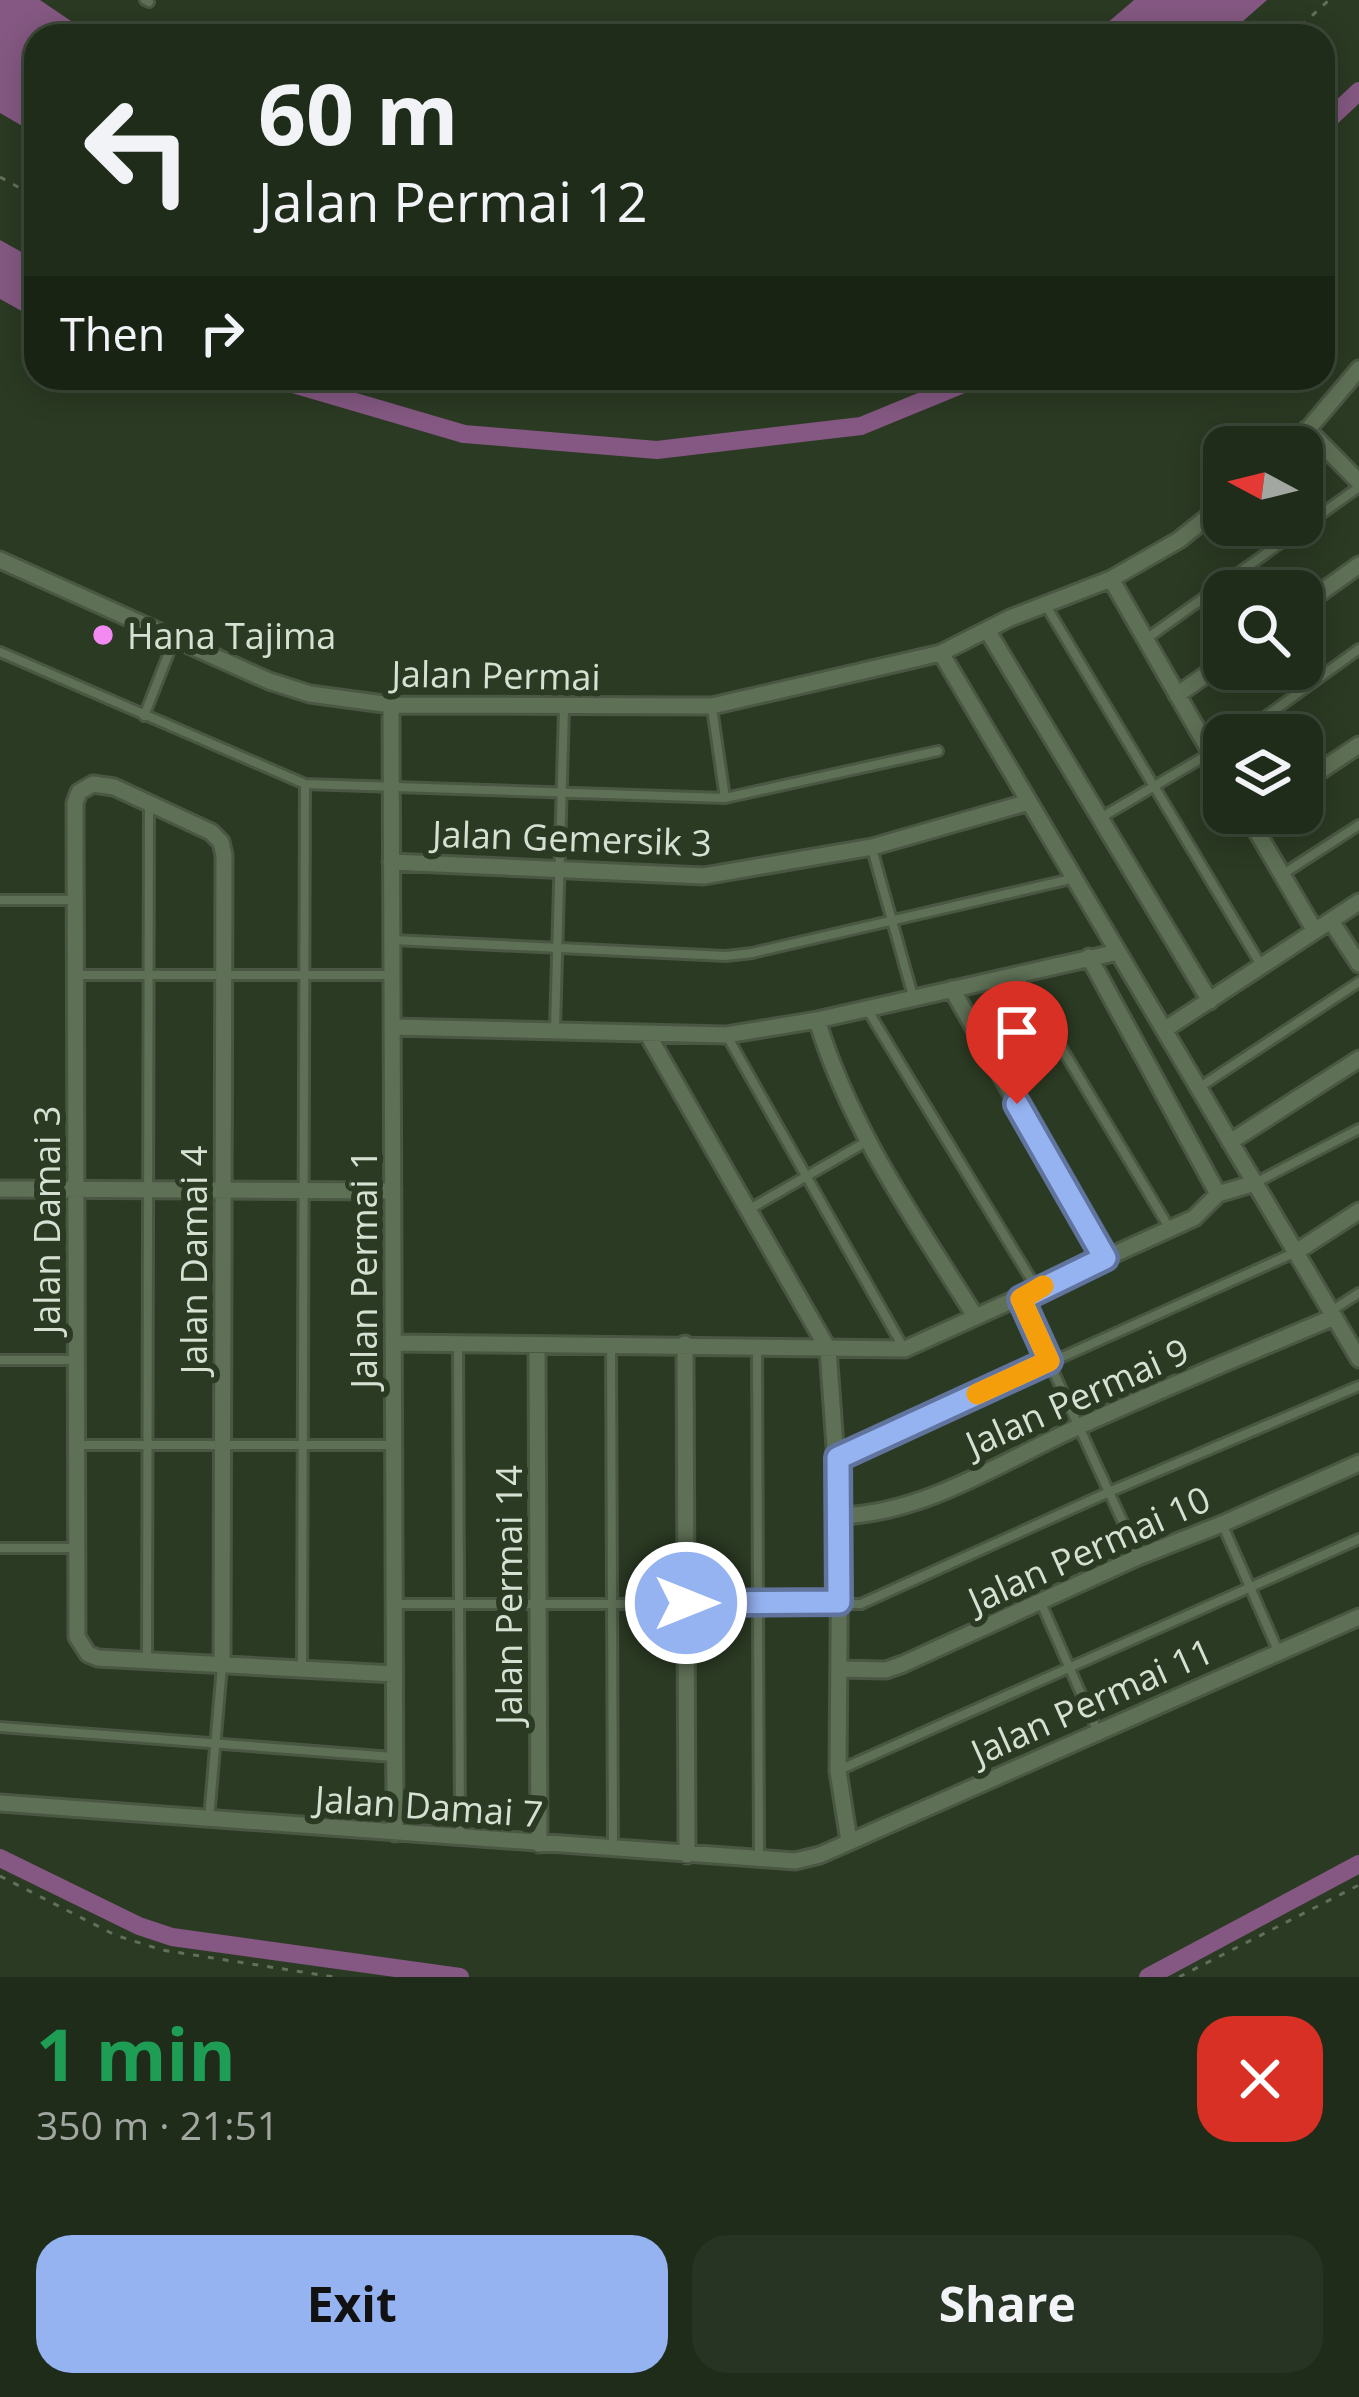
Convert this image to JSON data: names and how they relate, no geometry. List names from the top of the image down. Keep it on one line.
{"streets":{"street":["Jalan Permai","Jalan Gemersik 3","Jalan Damai 3","Jalan Damai 4","Jalan Permai 1","Jalan Permai 9","Jalan Permai 10","Jalan Permai 14","Jalan Permai 11","Jalan Damai 7"]},"crossings":[["Jalan Permai","Jalan Permai 1"],["Jalan Gemersik 3","Jalan Permai 1"],["Jalan Damai 3","Jalan Damai 4"],["Jalan Permai 1","Jalan Damai 7"],["Jalan Permai 14","Jalan Damai 7"],["Jalan Permai 11","Jalan Damai 7"]],"places":["Hana Tajima"],"north":"left","page":{"turn":["60 m","Jalan Permai 12"],"then":"Then","heading":["1 min","350 m · 21:51"],"buttons":["Exit","Share"]}}
